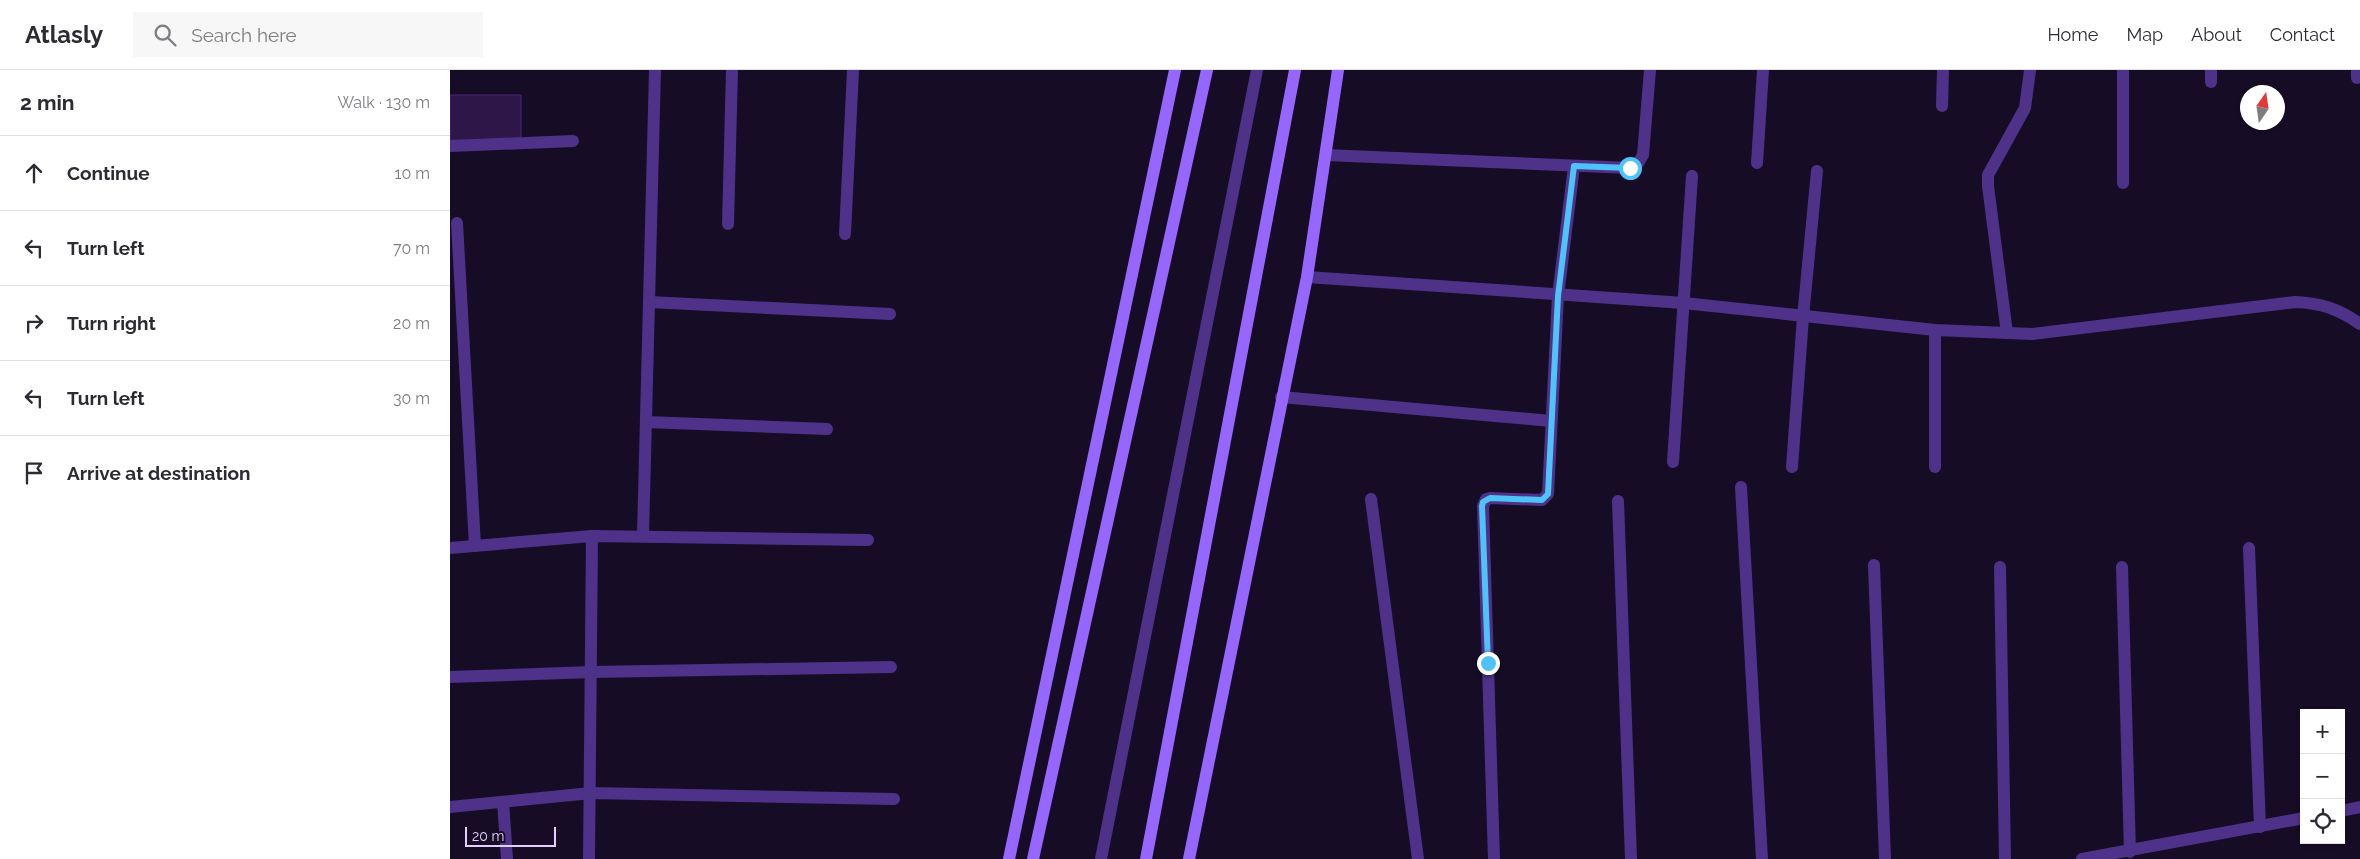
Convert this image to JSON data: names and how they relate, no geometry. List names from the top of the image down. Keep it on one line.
{"scale_bar":"20 m","north":"top","page":{"header":"Atlasly","search":"Search here","nav":["Home","Map","About","Contact"],"heading":["2 min","Walk · 130 m"],"list":[["Continue","10 m"],["Turn left","70 m"],["Turn right","20 m"],["Turn left","30 m"],"Arrive at destination"],"map_buttons":["+","−"],"scale":"20 m"}}
